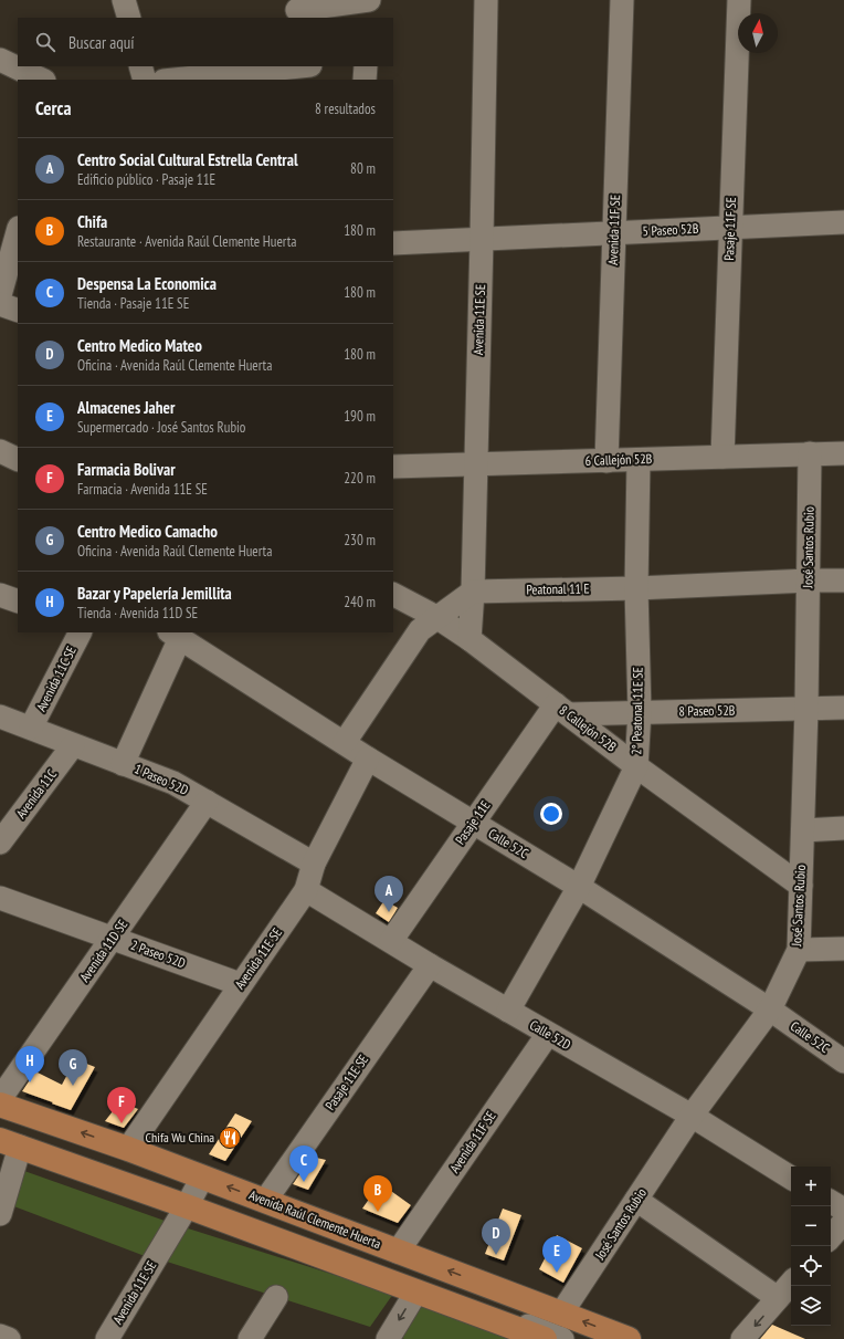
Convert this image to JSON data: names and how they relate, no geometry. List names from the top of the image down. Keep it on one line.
{"streets":{"main road":["Avenida Raúl Clemente Huerta"],"street":["Pasaje 11F SE","Avenida 11F SE","5 Paseo 52B","Avenida 11E SE","6 Callejón 52B","José Santos Rubio","Peatonal 11 E","Avenida 11C SE","2° Peatonal 11E SE","8 Paseo 52B","8 Callejón 52B","1 Paseo 52D","Avenida 11C","Pasaje 11E","Calle 52C","Avenida 11D SE","2 Paseo 52D","Calle 52D","Pasaje 11E SE"]},"crossings":[["Pasaje 11F SE","5 Paseo 52B"],["Pasaje 11F SE","6 Callejón 52B"],["Avenida 11F SE","5 Paseo 52B"],["Avenida 11F SE","6 Callejón 52B"],["Avenida 11F SE","Calle 52D"],["Avenida 11F SE","Avenida Raúl Clemente Huerta"],["5 Paseo 52B","Avenida 11E SE"],["Avenida 11E SE","6 Callejón 52B"],["Avenida 11E SE","Peatonal 11 E"],["Avenida 11E SE","8 Callejón 52B"],["Avenida 11E SE","1 Paseo 52D"],["Avenida 11E SE","Calle 52C"],["Avenida 11E SE","2 Paseo 52D"],["Avenida 11E SE","Calle 52D"],["Avenida 11E SE","Avenida Raúl Clemente Huerta"],["6 Callejón 52B","José Santos Rubio"],["6 Callejón 52B","2° Peatonal 11E SE"],["José Santos Rubio","Peatonal 11 E"],["José Santos Rubio","8 Paseo 52B"],["José Santos Rubio","8 Callejón 52B"],["José Santos Rubio","Calle 52C"],["José Santos Rubio","Calle 52D"],["José Santos Rubio","Avenida Raúl Clemente Huerta"],["Peatonal 11 E","2° Peatonal 11E SE"],["Avenida 11C SE","1 Paseo 52D"],["2° Peatonal 11E SE","8 Paseo 52B"],["2° Peatonal 11E SE","8 Callejón 52B"],["2° Peatonal 11E SE","Calle 52C"],["2° Peatonal 11E SE","Calle 52D"],["8 Paseo 52B","8 Callejón 52B"],["8 Paseo 52B","Pasaje 11E"],["8 Callejón 52B","Pasaje 11E"],["1 Paseo 52D","Avenida 11C"],["1 Paseo 52D","Avenida 11D SE"],["Pasaje 11E","Calle 52C"],["Pasaje 11E","Calle 52D"],["Avenida 11D SE","2 Paseo 52D"],["Calle 52D","Pasaje 11E SE"],["Pasaje 11E SE","Avenida Raúl Clemente Huerta"]],"places":{"restaurant":["Chifa Wu China"]},"north":"top","page":{"search":"Buscar aquí","heading":["Cerca","8 resultados"],"list":[{"mark":"A","name":"Centro Social Cultural Estrella Central","note":"Edificio público · Pasaje 11E","value":"80 m"},{"mark":"B","name":"Chifa","note":"Restaurante · Avenida Raúl Clemente Huerta","value":"180 m"},{"mark":"C","name":"Despensa La Economica","note":"Tienda · Pasaje 11E SE","value":"180 m"},{"mark":"D","name":"Centro Medico Mateo","note":"Oficina · Avenida Raúl Clemente Huerta","value":"180 m"},{"mark":"E","name":"Almacenes Jaher","note":"Supermercado · José Santos Rubio","value":"190 m"},{"mark":"F","name":"Farmacia Bolivar","note":"Farmacia · Avenida 11E SE","value":"220 m"},{"mark":"G","name":"Centro Medico Camacho","note":"Oficina · Avenida Raúl Clemente Huerta","value":"230 m"},{"mark":"H","name":"Bazar y Papelería Jemillita","note":"Tienda · Avenida 11D SE","value":"240 m"}],"pins":["A","H","G","F","C","B","D","E"],"map_buttons":["+","−"]}}
